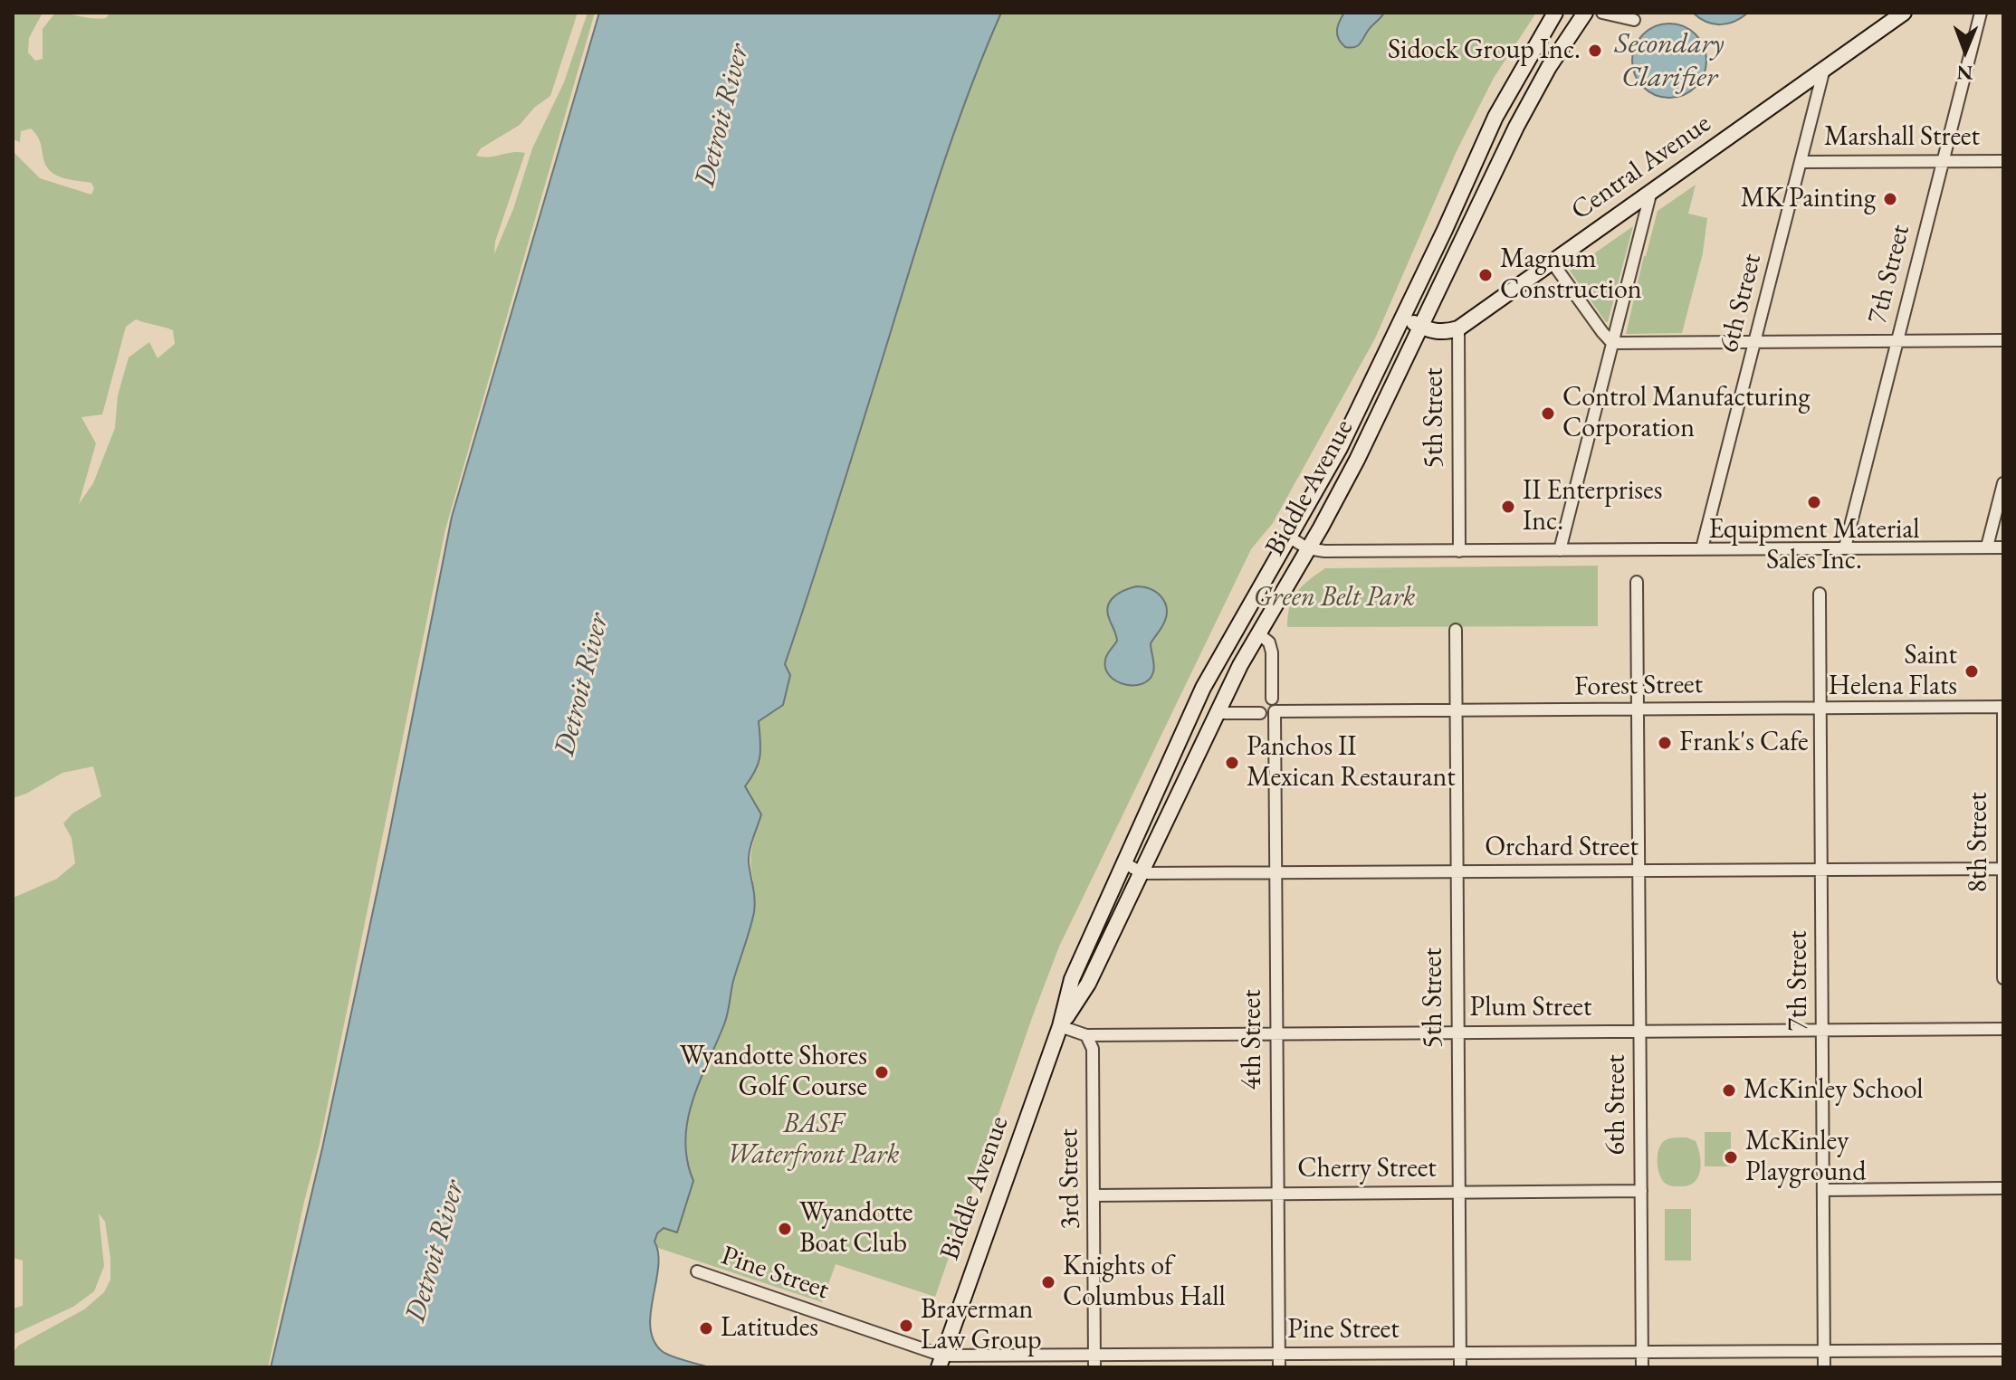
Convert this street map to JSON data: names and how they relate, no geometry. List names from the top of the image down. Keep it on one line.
{"streets":{"main road":["Central Avenue","Biddle Avenue"],"street":["Marshall Street","7th Street","6th Street","5th Street","Forest Street","8th Street","Orchard Street","Plum Street","4th Street","Cherry Street","3rd Street","Pine Street"]},"crossings":[["Marshall Street","7th Street"],["Marshall Street","6th Street"],["Central Avenue","6th Street"],["Central Avenue","5th Street"],["7th Street","Forest Street"],["7th Street","Orchard Street"],["7th Street","Plum Street"],["7th Street","Pine Street"],["6th Street","Forest Street"],["6th Street","Orchard Street"],["6th Street","Plum Street"],["6th Street","Cherry Street"],["6th Street","Pine Street"],["5th Street","Forest Street"],["5th Street","Orchard Street"],["5th Street","Plum Street"],["5th Street","Cherry Street"],["5th Street","Pine Street"],["Biddle Avenue","Orchard Street"],["Biddle Avenue","Plum Street"],["Biddle Avenue","Pine Street"],["Forest Street","8th Street"],["Forest Street","4th Street"],["8th Street","Orchard Street"],["Orchard Street","4th Street"],["Plum Street","4th Street"],["Plum Street","3rd Street"],["4th Street","Cherry Street"],["4th Street","Pine Street"],["Cherry Street","3rd Street"],["3rd Street","Pine Street"]],"water":["Secondary Clarifier","Detroit River"],"parks":["Green Belt Park","BASF Waterfront Park"],"places":["Sidock Group Inc.","MK Painting","Magnum Construction","Control Manufacturing Corporation","Equipment Material Sales Inc.","II Enterprises Inc.","Saint Helena Flats","Frank's Cafe","Panchos II Mexican Restaurant","Wyandotte Shores Golf Course","McKinley School","McKinley Playground","Wyandotte Boat Club","Knights of Columbus Hall","Braverman Law Group","Latitudes"],"north":"bottom"}
